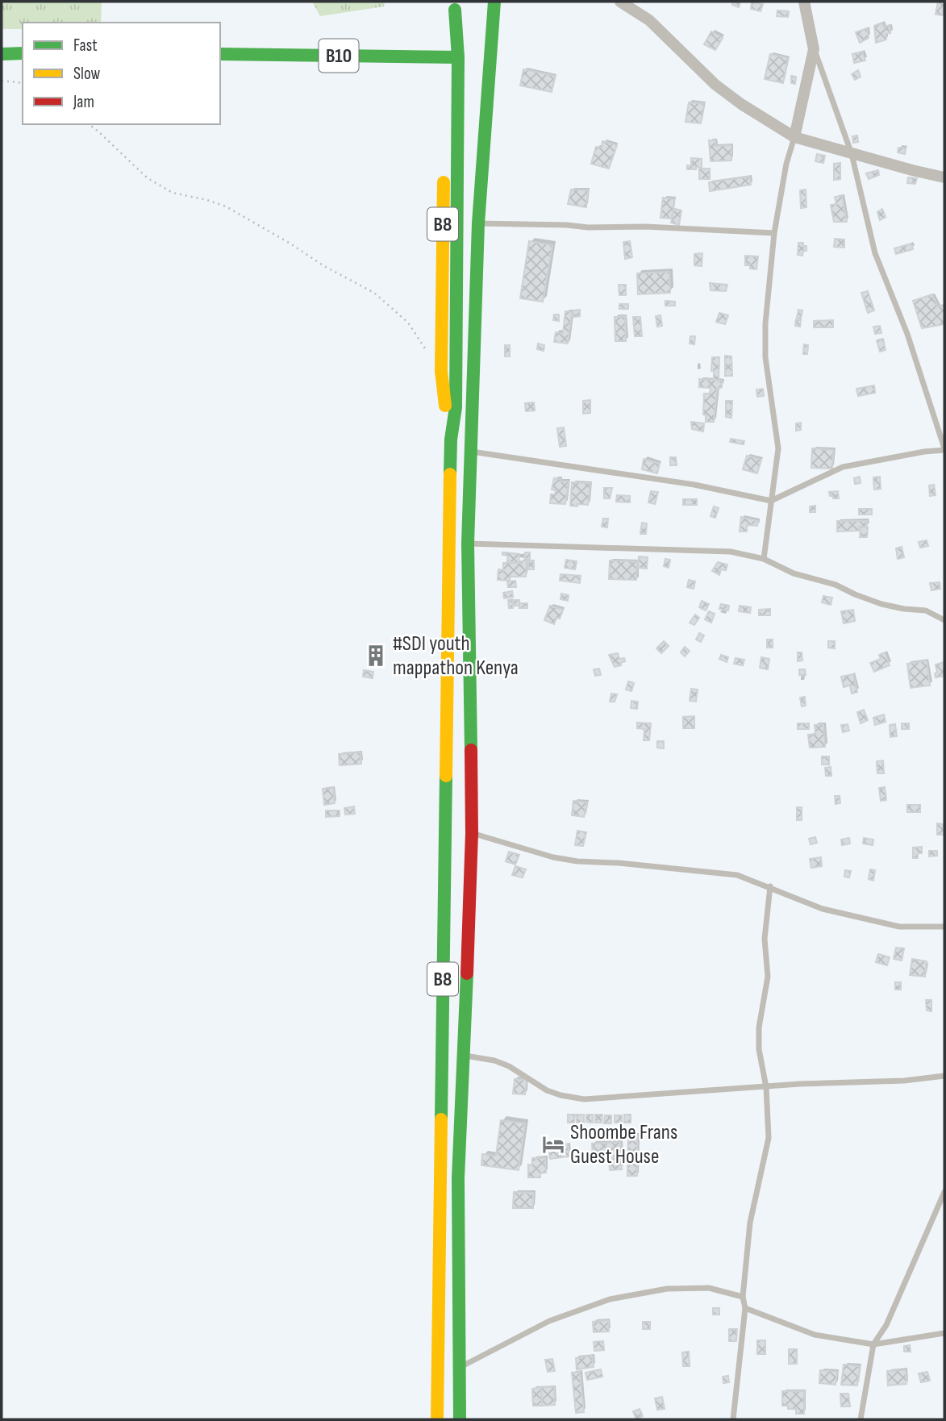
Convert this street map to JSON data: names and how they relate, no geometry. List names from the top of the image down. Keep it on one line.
{"streets":{"main road":["B10","B8"]},"crossings":[["B10","B8"]],"places":{"building":["#SDI youth mappathon Kenya"],"hotel":["Shoombe Frans Guest House"]},"legend":["Fast","Slow","Jam"]}
